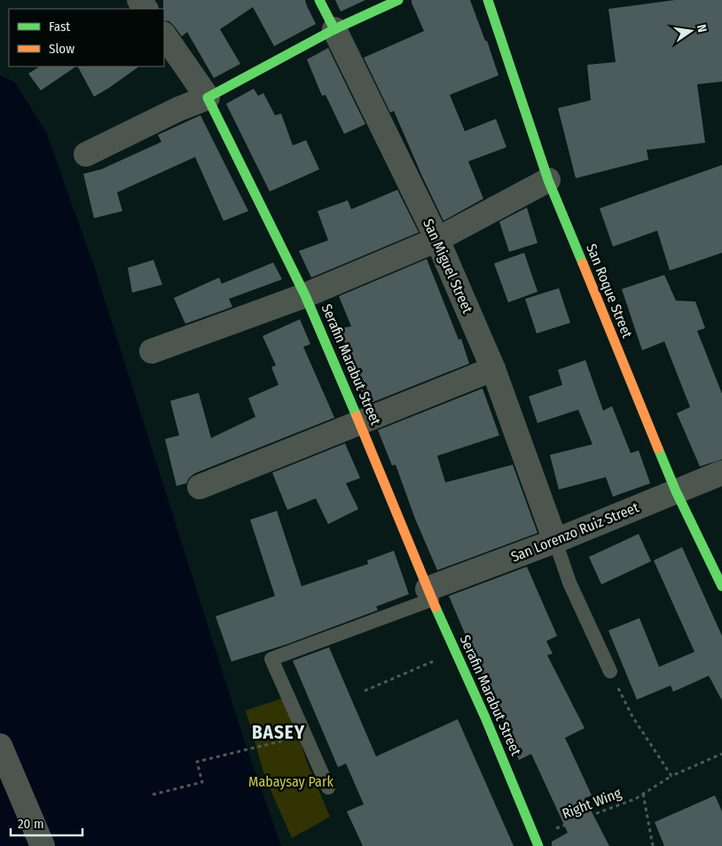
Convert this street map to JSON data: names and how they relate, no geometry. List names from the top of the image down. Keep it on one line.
{"streets":{"street":["San Miguel Street","San Roque Street","Serafin Marabut Street","San Lorenzo Ruiz Street"],"path":["Right Wing"]},"crossings":[["San Miguel Street","San Lorenzo Ruiz Street"],["San Roque Street","San Lorenzo Ruiz Street"],["Serafin Marabut Street","San Lorenzo Ruiz Street"]],"districts":["BASEY"],"parks":["Mabaysay Park"],"legend":["Fast","Slow"],"scale_bar":"20 m","north":"right"}
